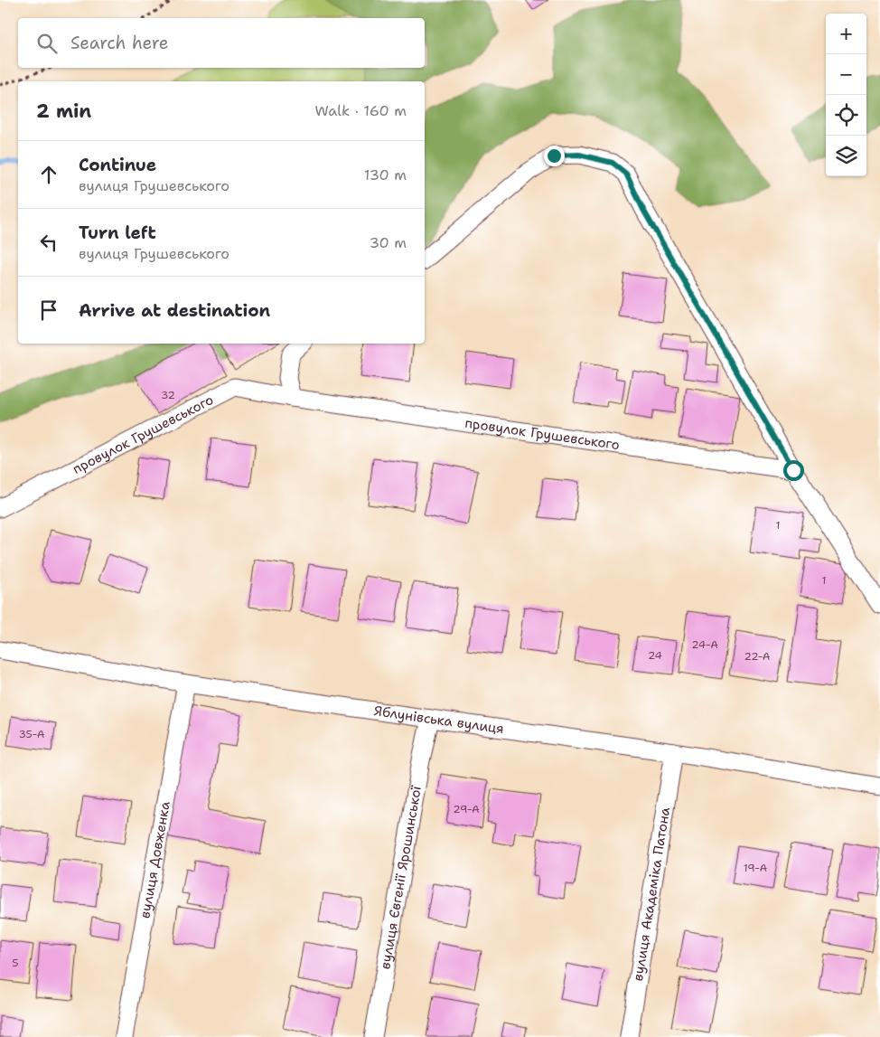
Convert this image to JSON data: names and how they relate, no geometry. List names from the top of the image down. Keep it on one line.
{"streets":{"street":["провулок Грушевського","Яблунівська вулиця","вулиця Довженка","вулиця Євгенії Ярошинської","вулиця Академіка Патона"]},"crossings":[["Яблунівська вулиця","вулиця Довженка"],["Яблунівська вулиця","вулиця Євгенії Ярошинської"],["Яблунівська вулиця","вулиця Академіка Патона"]],"house_numbers":["32","1","1","24-А","24","22-А","35-А","29-А","19-А","5"],"page":{"map_buttons":["+","−"],"search":"Search here","heading":["2 min","Walk · 160 m"],"list":[["Continue","вулиця Грушевського","130 m"],["Turn left","вулиця Грушевського","30 m"],"Arrive at destination"]}}
